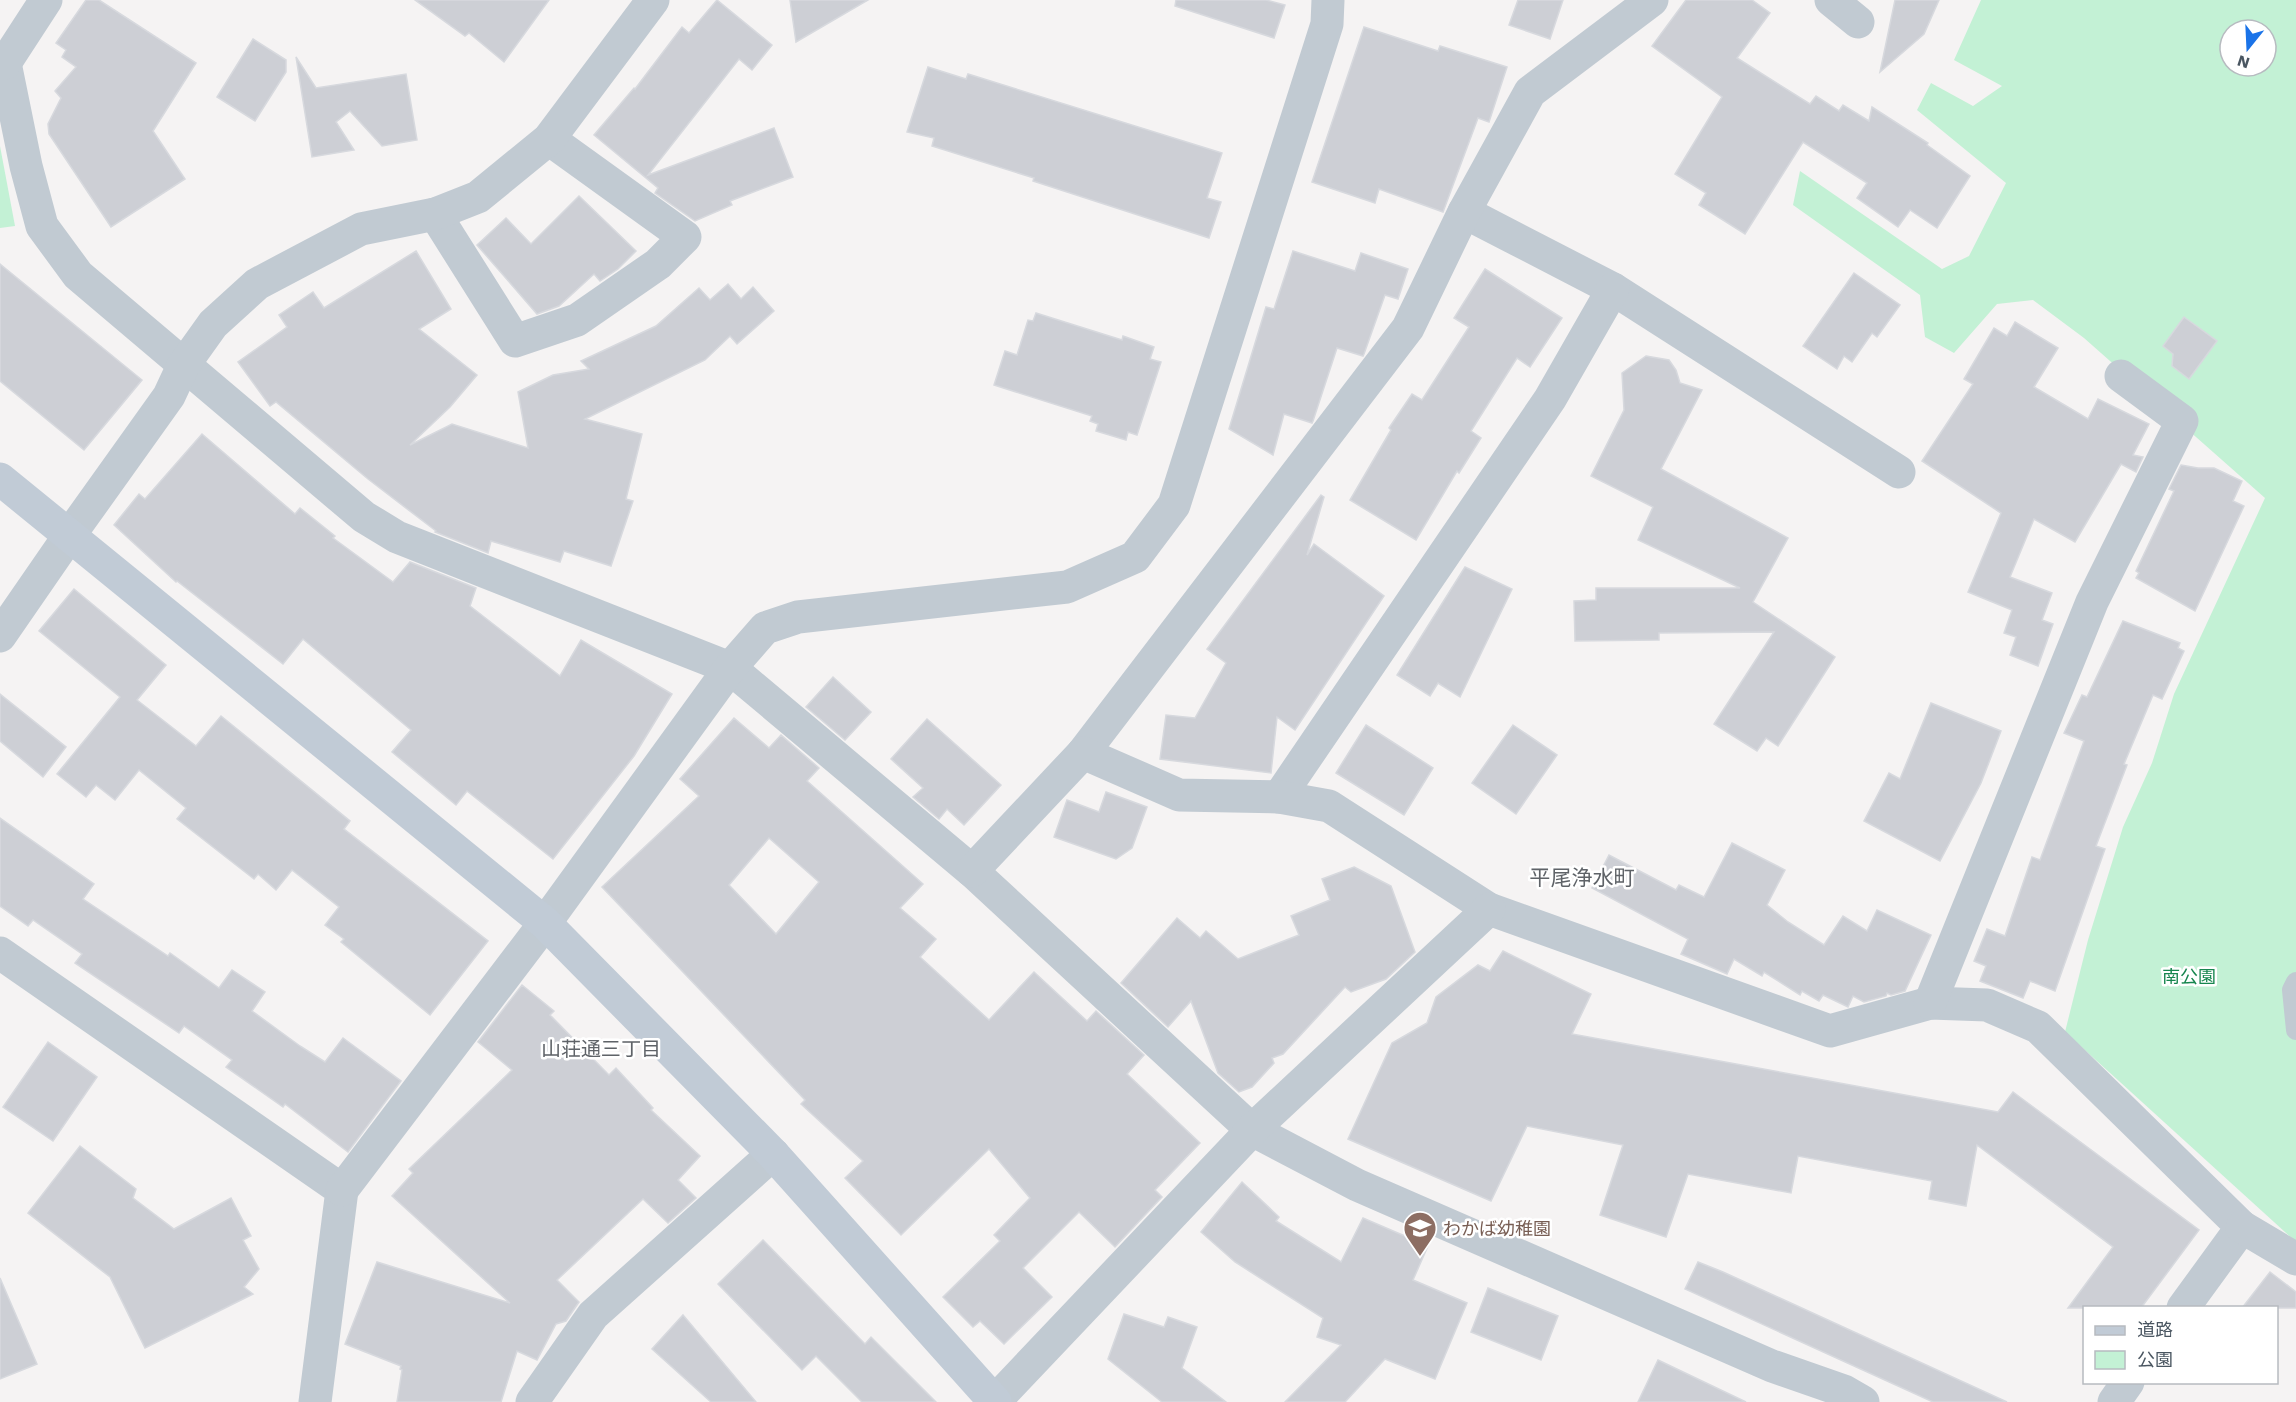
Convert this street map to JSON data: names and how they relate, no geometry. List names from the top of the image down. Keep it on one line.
{"districts":["平尾浄水町","山荘通三丁目"],"parks":["南公園"],"places":{"school or university":["わかば幼稚園"]},"legend":["道路","公園"],"north":"bottom"}
